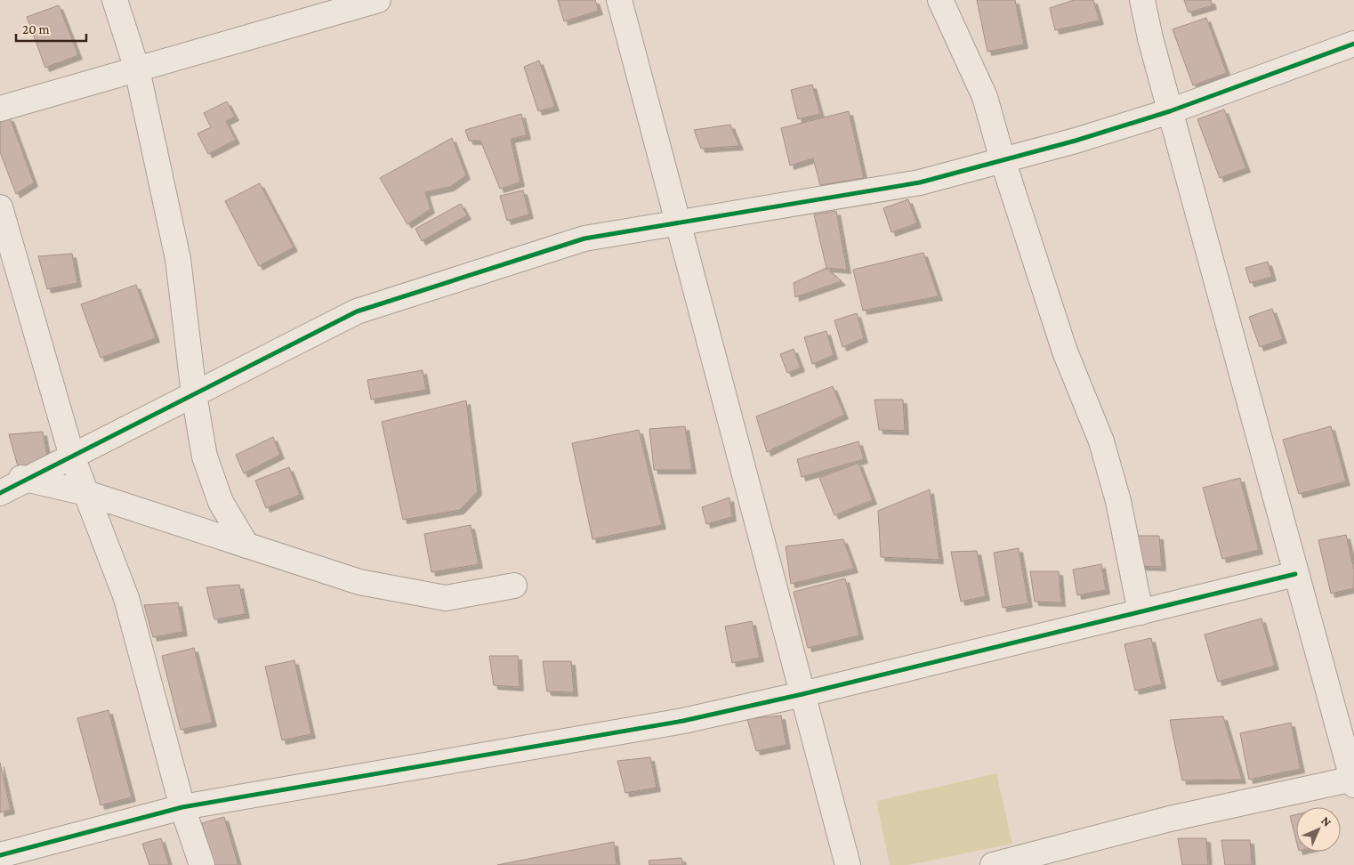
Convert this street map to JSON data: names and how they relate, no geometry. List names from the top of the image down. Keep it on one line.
{"scale_bar":"20 m","north":"top right"}
